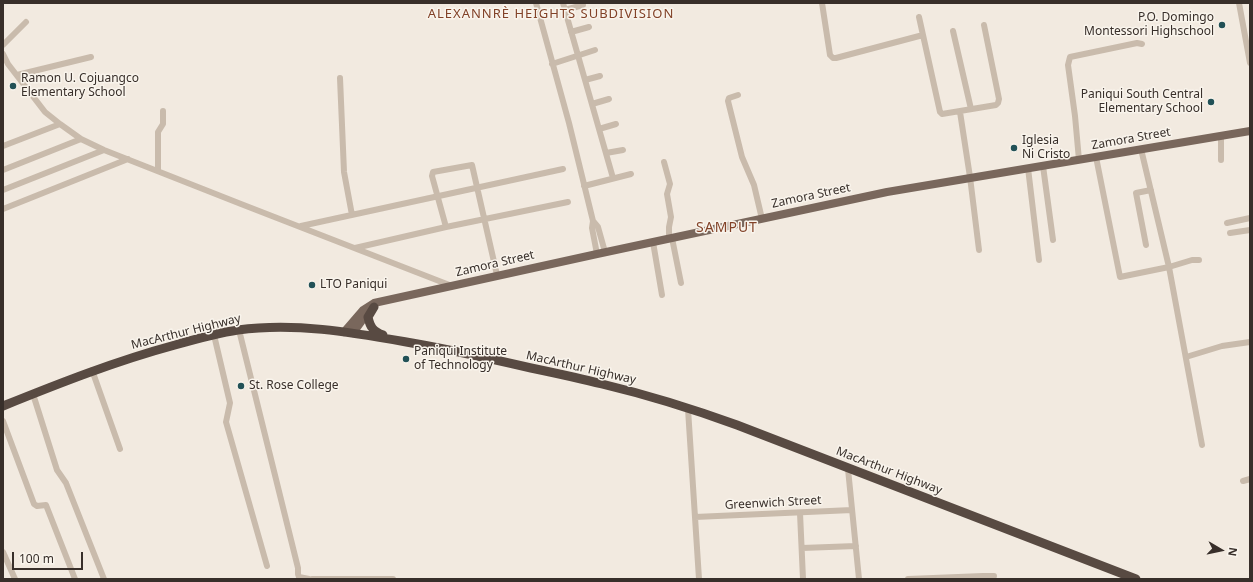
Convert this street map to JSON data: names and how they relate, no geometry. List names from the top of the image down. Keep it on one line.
{"streets":{"highway":["MacArthur Highway"],"main road":["Zamora Street"],"street":["Greenwich Street"]},"crossings":[["Zamora Street","MacArthur Highway"]],"districts":["ALEXANNRÈ HEIGHTS SUBDIVISION","SAMPUT"],"places":["P.O. Domingo Montessori Highschool","Ramon U. Cojuangco Elementary School","Paniqui South Central Elementary School","Iglesia Ni Cristo","LTO Paniqui","Paniqui Institute of Technology","St. Rose College"],"scale_bar":"100 m","north":"right"}
